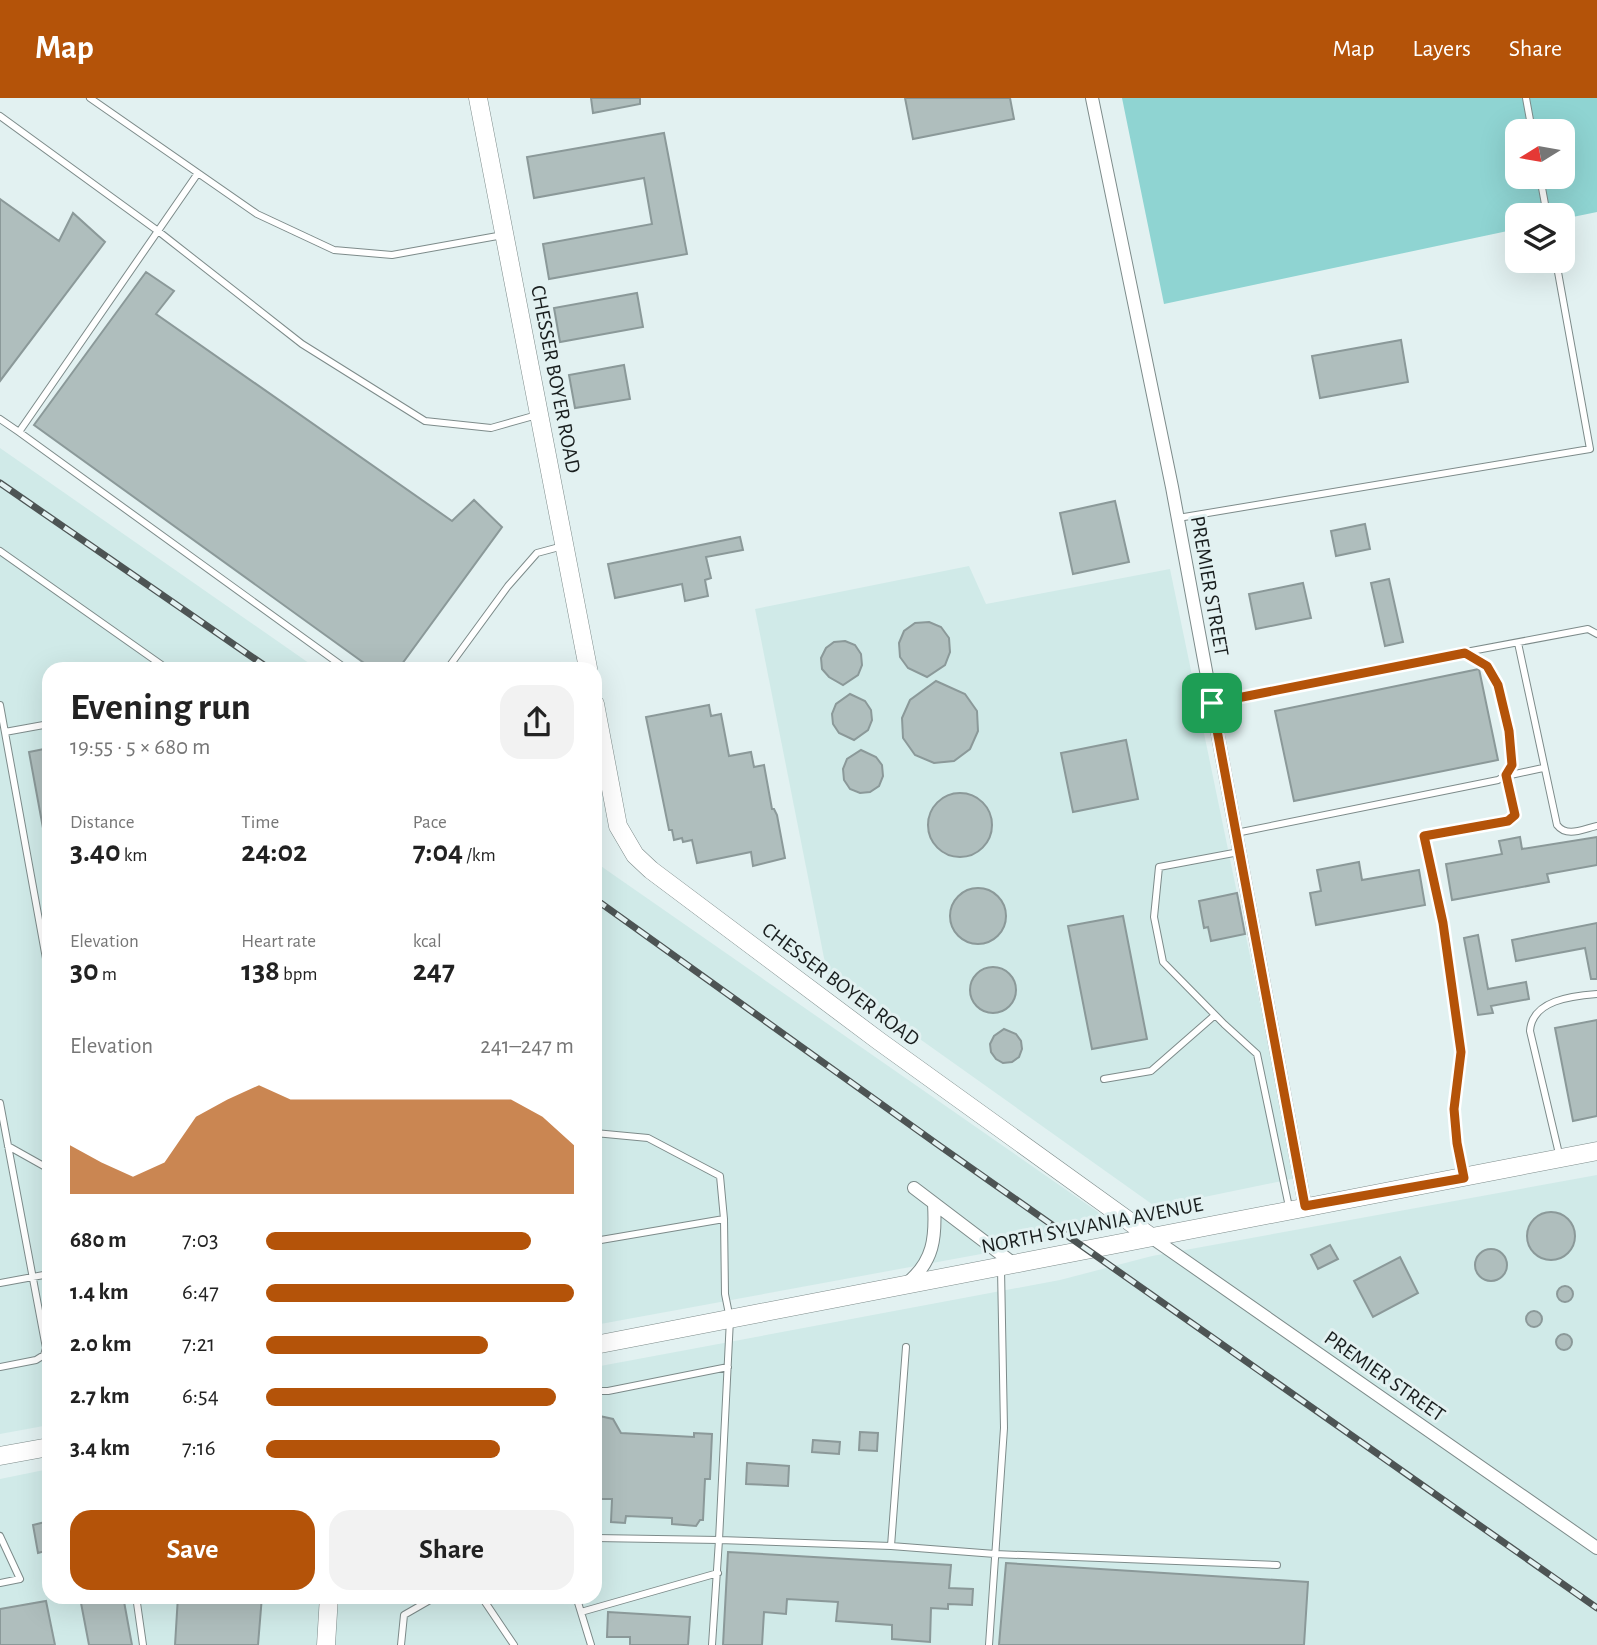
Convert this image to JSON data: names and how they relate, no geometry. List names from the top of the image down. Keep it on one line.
{"streets":{"street":["CHESSER BOYER ROAD","PREMIER STREET","NORTH SYLVANIA AVENUE"]},"crossings":[["CHESSER BOYER ROAD","PREMIER STREET"],["CHESSER BOYER ROAD","NORTH SYLVANIA AVENUE"],["PREMIER STREET","NORTH SYLVANIA AVENUE"]],"north":"left","page":{"header":"Map","nav":["Map","Layers","Share"],"heading":["Evening run","19:55 · 5 × 680 m"],"stats":[["Distance","3.40 km"],["Time","24:02"],["Pace","7:04 /km"],["Elevation","30 m"],["Heart rate","138 bpm"],["kcal","247"]],"chart":["Elevation","241–247 m"],"list":[{"name":"680 m","note":"7:03"},{"name":"1.4 km","note":"6:47"},{"name":"2.0 km","note":"7:21"},{"name":"2.7 km","note":"6:54"},{"name":"3.4 km","note":"7:16"}],"buttons":["Save","Share"]}}
